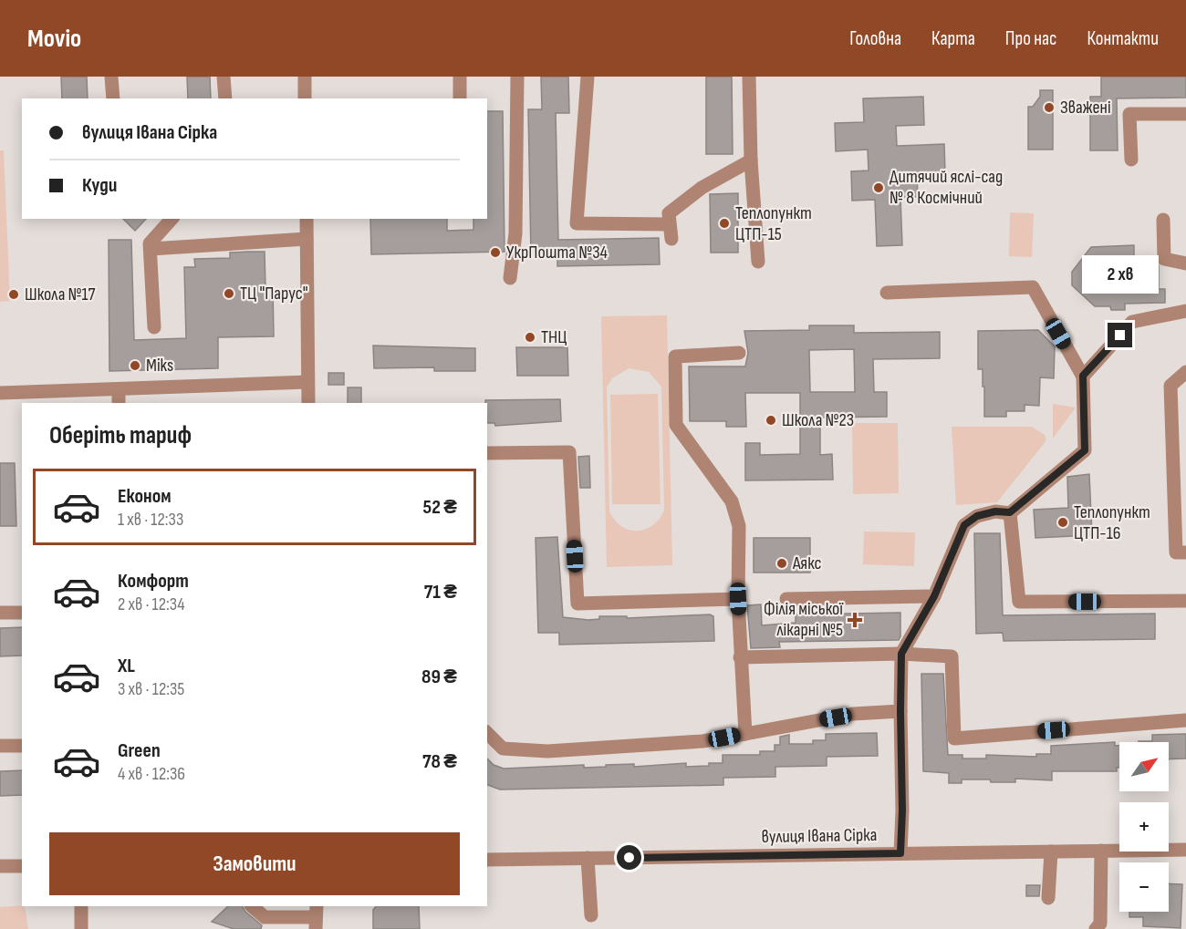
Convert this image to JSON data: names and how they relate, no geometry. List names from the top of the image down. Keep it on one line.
{"streets":{"street":["вулиця Івана Сірка"]},"places":{"other":["Зважені","Дитячий яслі-сад № 8 Космічний","Теплопункт ЦТП-15","УкрПошта №34","ТЦ \"Парус\"","Школа №17","ТНЦ","Miks","Школа №23","Теплопункт ЦТП-16","Аякс"],"health":["Філія міської лікарні №5"]},"north":"top right","page":{"header":"Movio","nav":["Головна","Карта","Про нас","Контакти"],"banner":["вулиця Івана Сірка","Куди"],"bubble":"2 хв","heading":"Оберіть тариф","list":[{"name":"Економ","note":"1 хв · 12:33","value":"52 ₴"},{"name":"Комфорт","note":"2 хв · 12:34","value":"71 ₴"},{"name":"XL","note":"3 хв · 12:35","value":"89 ₴"},{"name":"Green","note":"4 хв · 12:36","value":"78 ₴"}],"map_buttons":["+","−"],"buttons":"Замовити"}}
